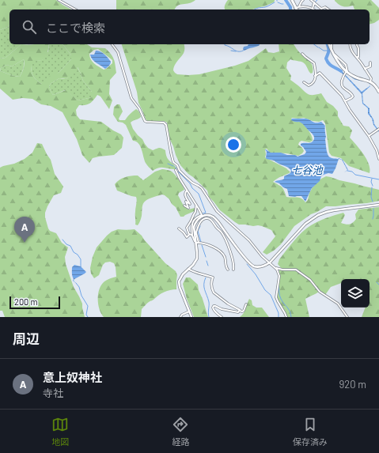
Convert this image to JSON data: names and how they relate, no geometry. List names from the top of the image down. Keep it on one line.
{"water":["七谷池"],"scale_bar":"200 m","page":{"search":"ここで検索","pins":"A","scale":"200 m","heading":"周辺","list":[{"mark":"A","name":"意上奴神社","note":"寺社","value":"920 m"}],"nav":["地図","経路","保存済み"]}}
